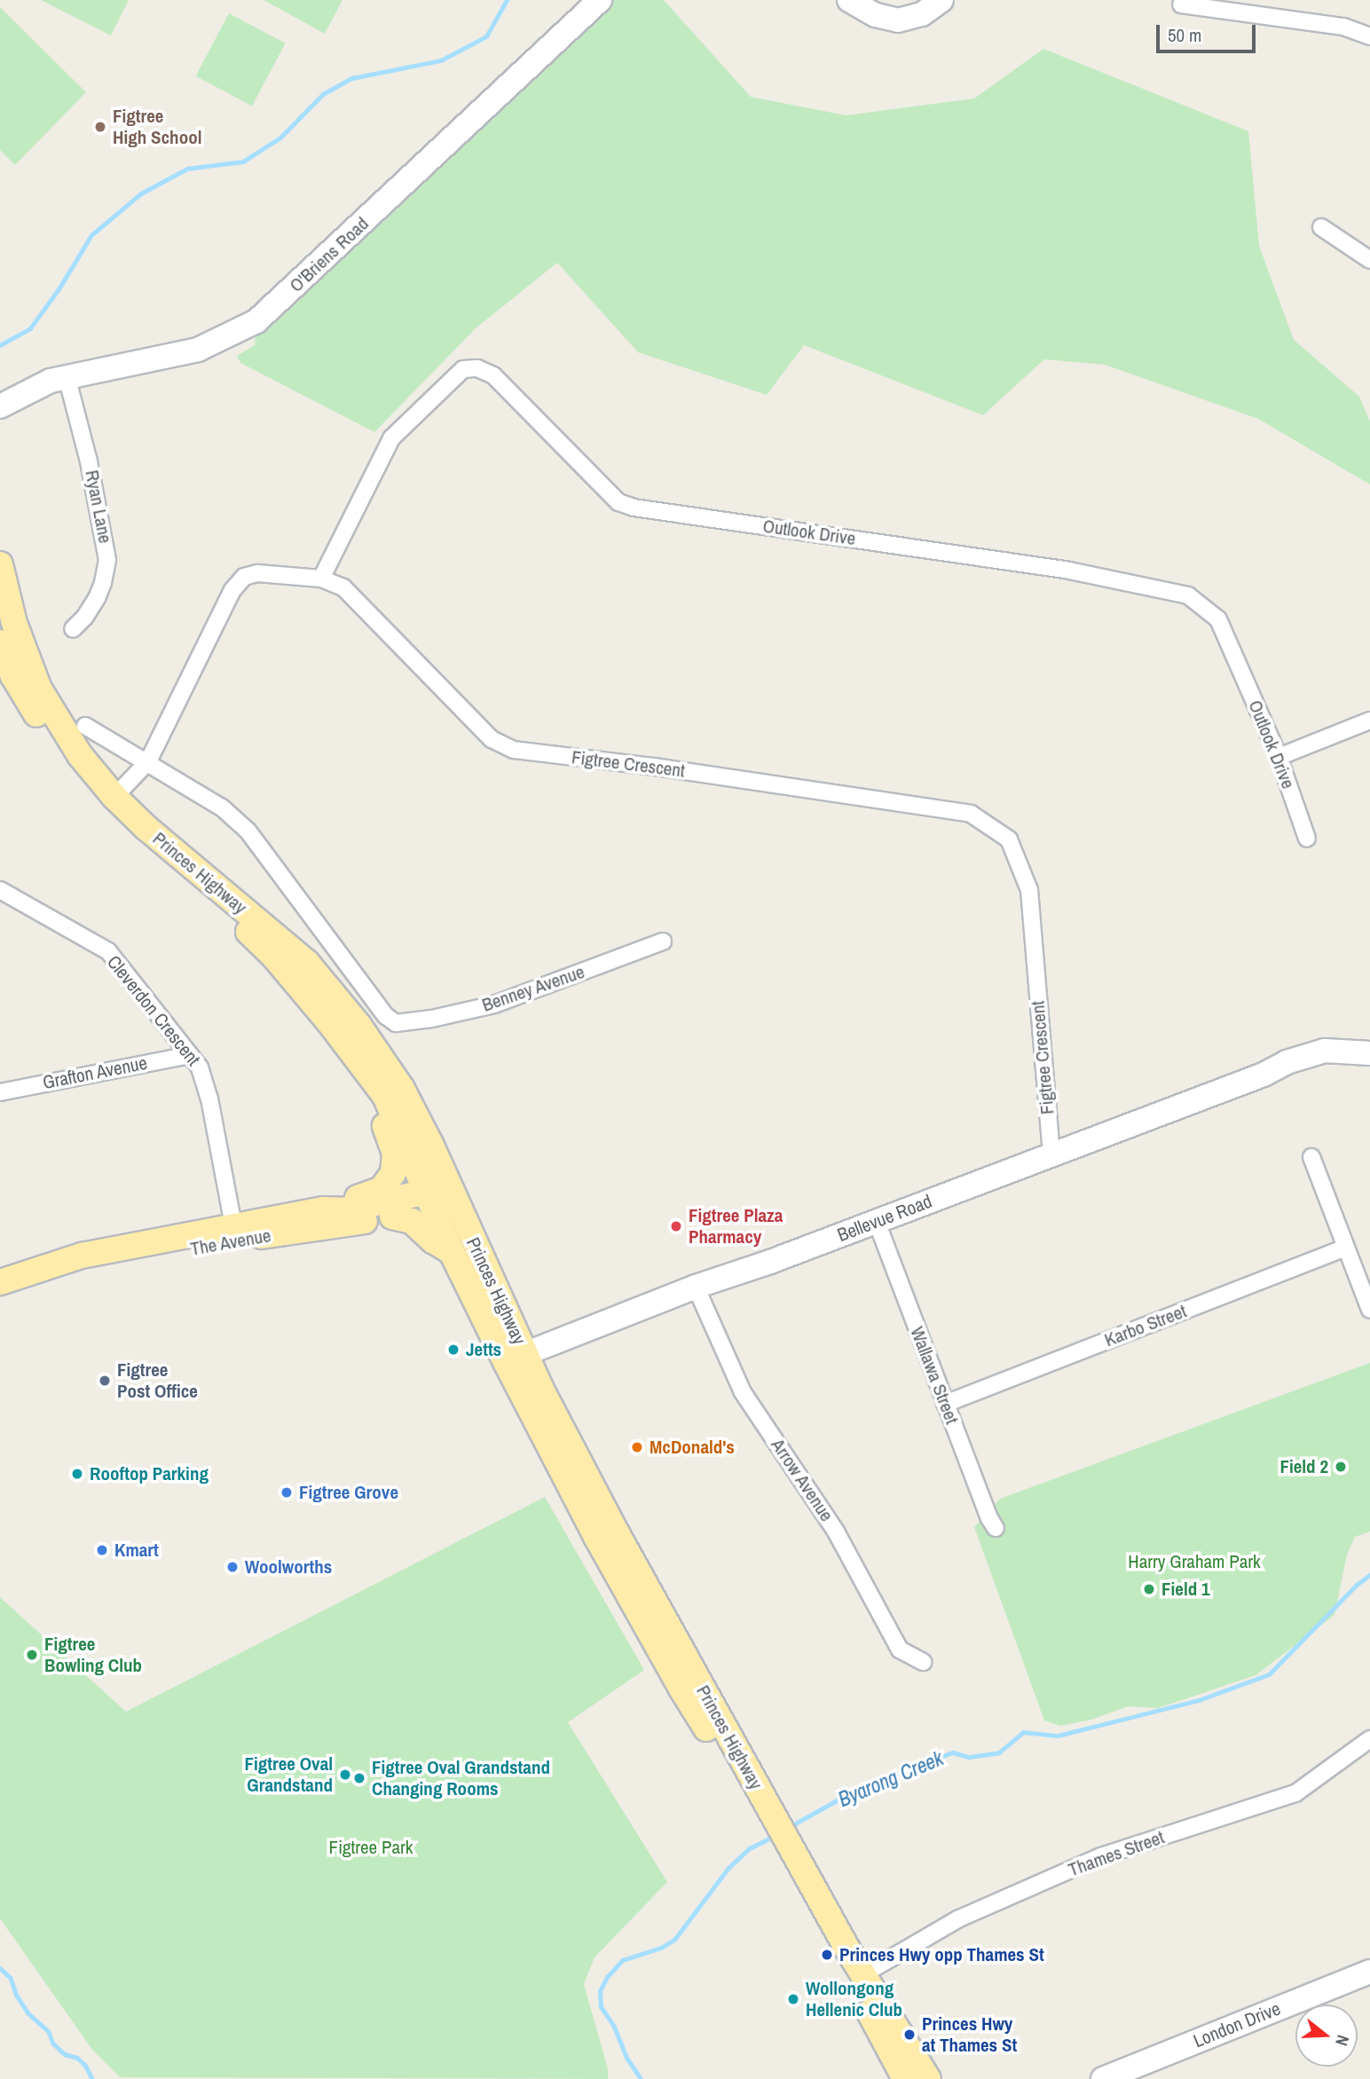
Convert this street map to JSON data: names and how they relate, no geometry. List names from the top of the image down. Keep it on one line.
{"streets":{"main road":["Princes Highway","The Avenue"],"street":["O'Briens Road","Ryan Lane","Outlook Drive","Figtree Crescent","Benney Avenue","Cleverdon Crescent","Grafton Avenue","Bellevue Road","Karbo Street","Wallawa Street","Arrow Avenue","Thames Street","London Drive"]},"crossings":[["O'Briens Road","Ryan Lane"],["Outlook Drive","Figtree Crescent"],["Figtree Crescent","Princes Highway"],["Figtree Crescent","Benney Avenue"],["Figtree Crescent","Bellevue Road"],["Princes Highway","Bellevue Road"],["Princes Highway","The Avenue"],["Princes Highway","Thames Street"],["Cleverdon Crescent","Grafton Avenue"],["Cleverdon Crescent","The Avenue"],["Bellevue Road","Wallawa Street"],["Bellevue Road","Arrow Avenue"],["Karbo Street","Wallawa Street"]],"water":["Byarong Creek"],"parks":["Harry Graham Park","Figtree Park"],"places":["Figtree High School","Figtree Plaza Pharmacy","Jetts","Figtree Post Office","McDonald's","Field 2","Rooftop Parking","Figtree Grove","Kmart","Woolworths","Field 1","Figtree Bowling Club","Figtree Oval Grandstand","Figtree Oval Grandstand Changing Rooms","Princes Hwy opp Thames St","Wollongong Hellenic Club","Princes Hwy at Thames St"],"scale_bar":"50 m","north":"right"}
